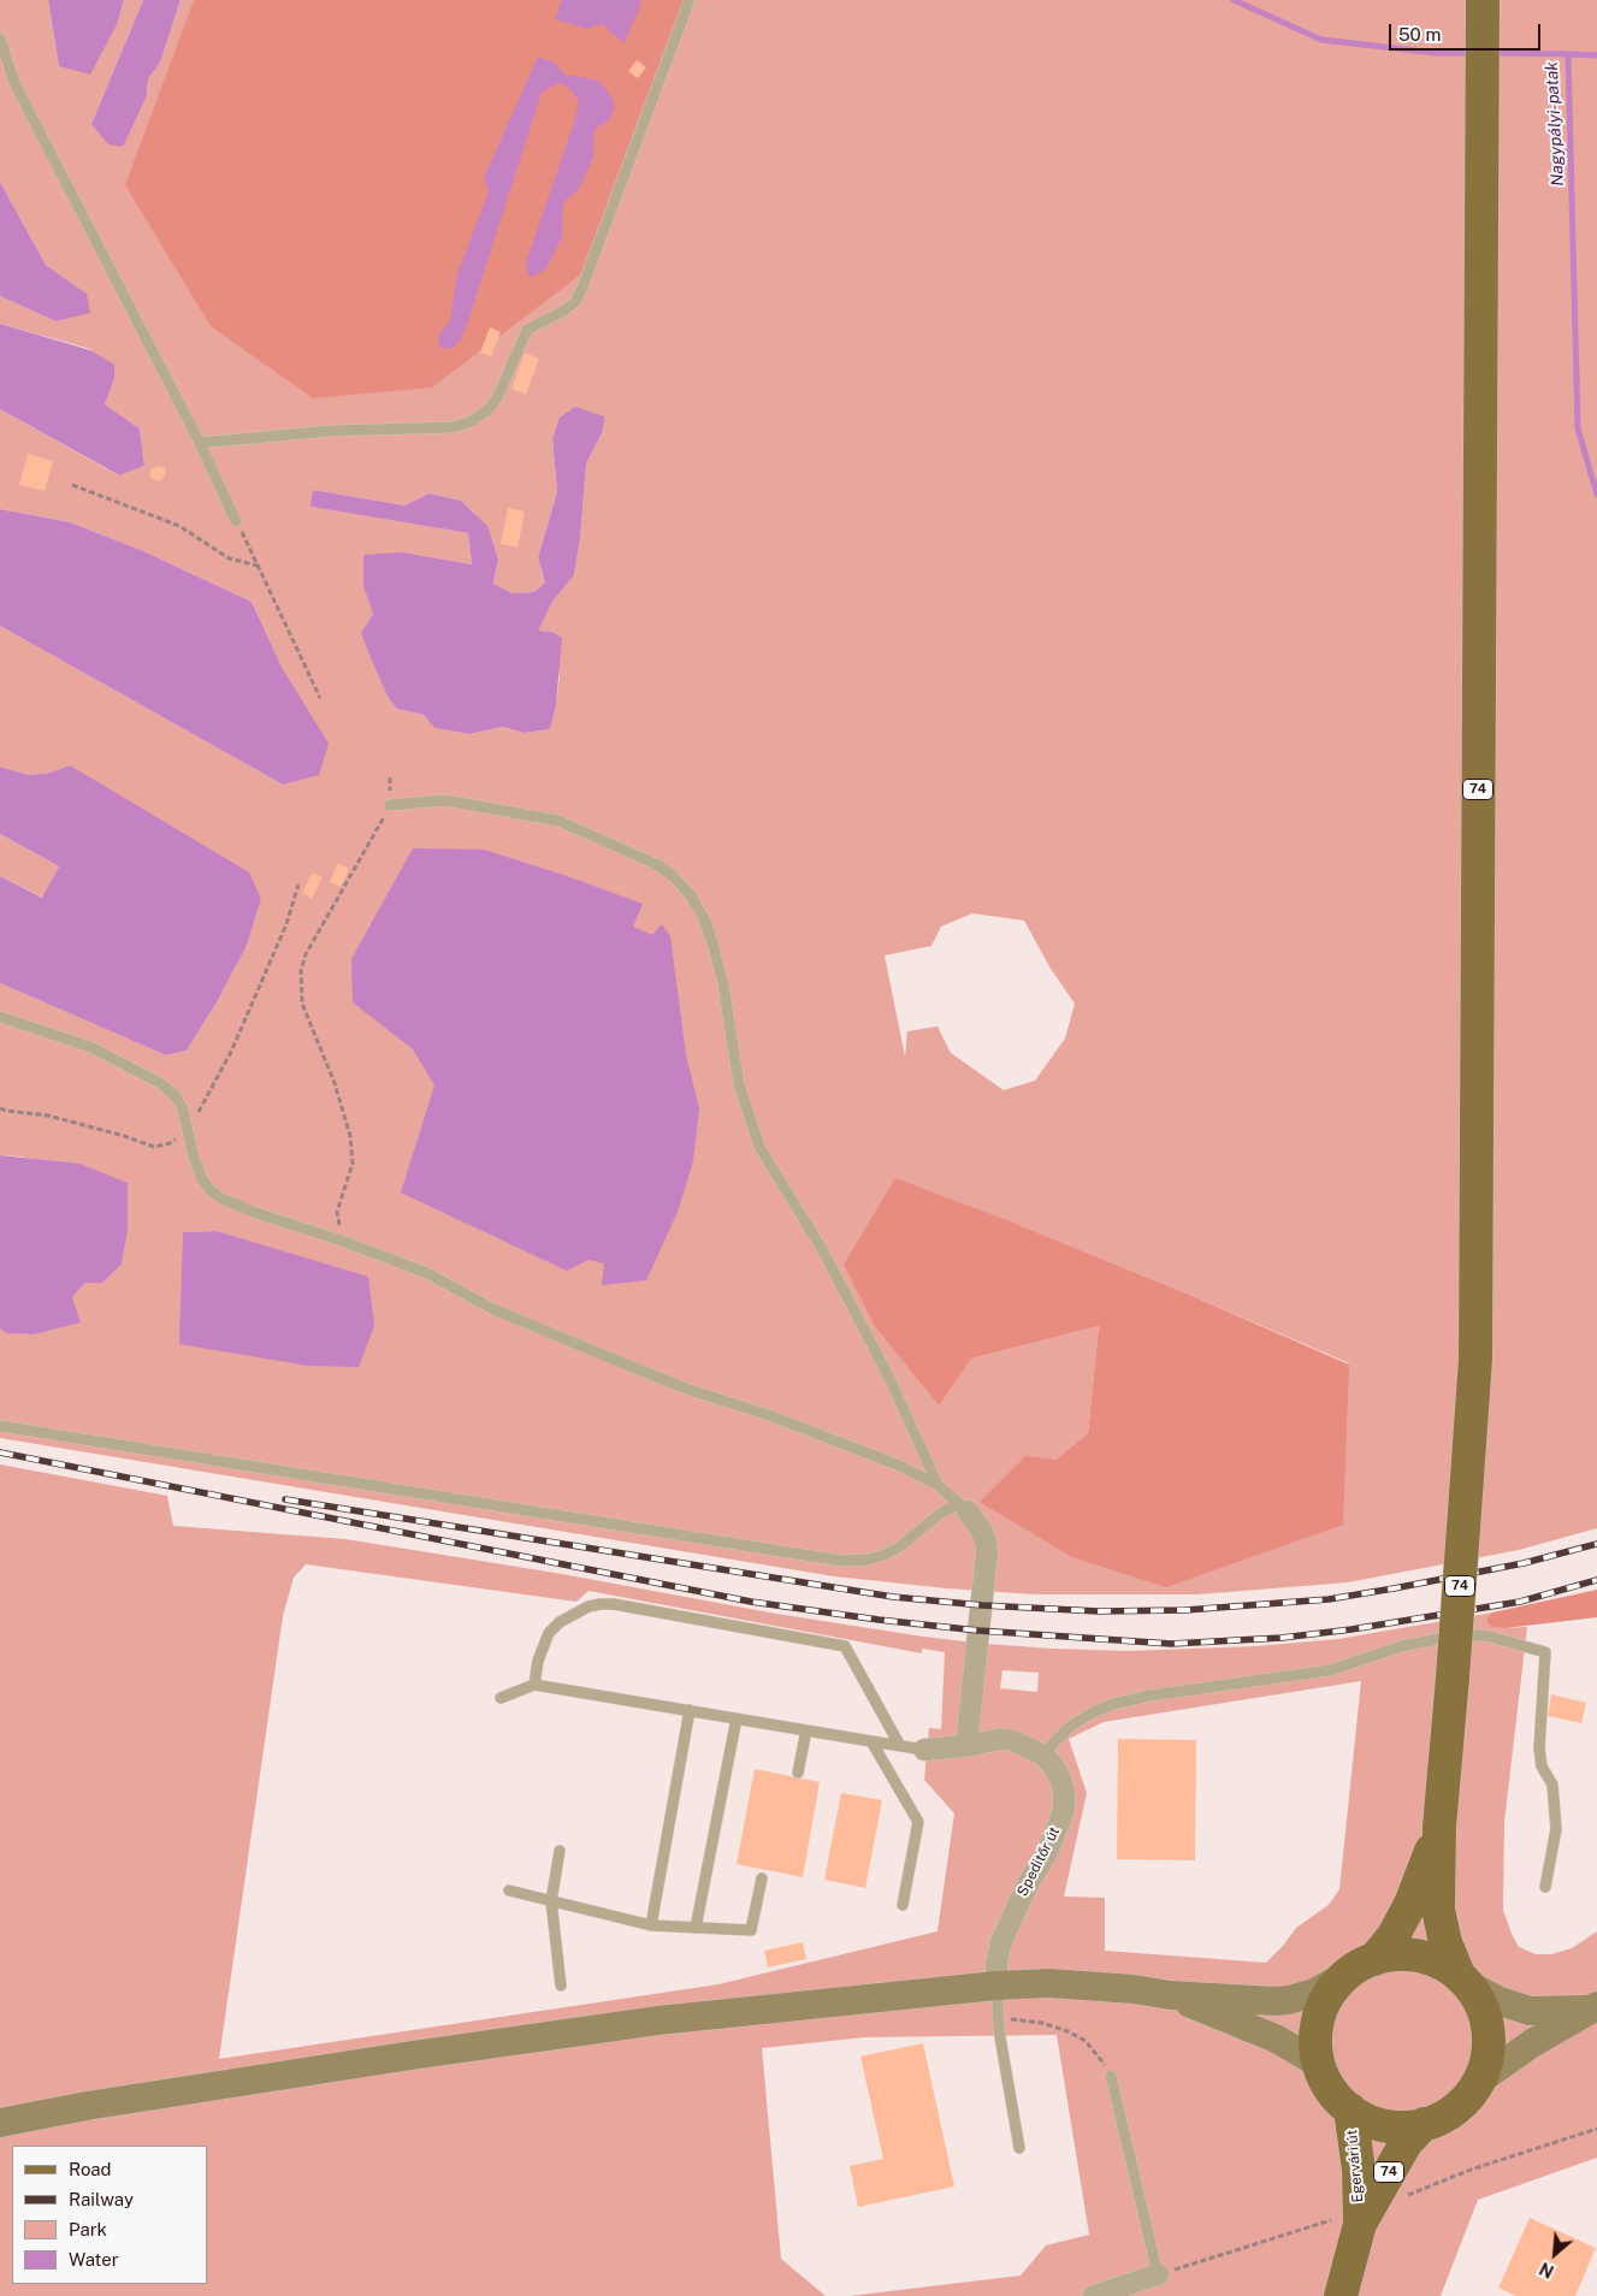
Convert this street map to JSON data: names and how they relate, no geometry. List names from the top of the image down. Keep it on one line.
{"streets":{"main road":["74","Egervári út"],"street":["Speditőr út"]},"crossings":[["74","Egervári út"]],"water":["Nagypályi-patak"],"legend":["Road","Railway","Park","Water"],"scale_bar":"50 m","north":"bottom left"}
